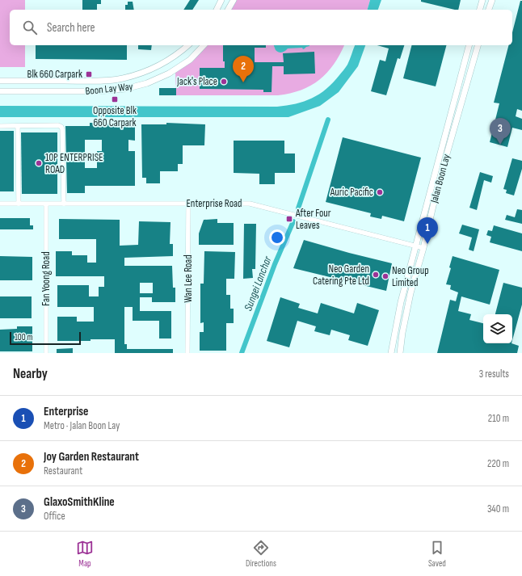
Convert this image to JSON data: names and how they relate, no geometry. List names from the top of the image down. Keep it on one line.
{"streets":{"main road":["Boon Lay Way","Jalan Boon Lay"],"street":["Enterprise Road","Fan Yoong Road","Wan Lee Road"]},"crossings":[["Jalan Boon Lay","Enterprise Road"],["Enterprise Road","Fan Yoong Road"],["Enterprise Road","Wan Lee Road"]],"water":["Sungei Lanchar"],"places":{"transit":["Blk 660 Carpark","Opposite Blk 660 Carpark","After Four Leaves"],"other":["Jack's Place","10P ENTERPRISE ROAD","Auric Pacific","Neo Garden Catering Pte Ltd","Neo Group Limited"]},"scale_bar":"100 m","page":{"search":"Search here","pins":["2","3","1"],"scale":"100 m","heading":["Nearby","3 results"],"list":[{"mark":"1","name":"Enterprise","note":"Metro · Jalan Boon Lay","value":"210 m"},{"mark":"2","name":"Joy Garden Restaurant","note":"Restaurant","value":"220 m"},{"mark":"3","name":"GlaxoSmithKline","note":"Office","value":"340 m"}],"nav":["Map","Directions","Saved"]}}
